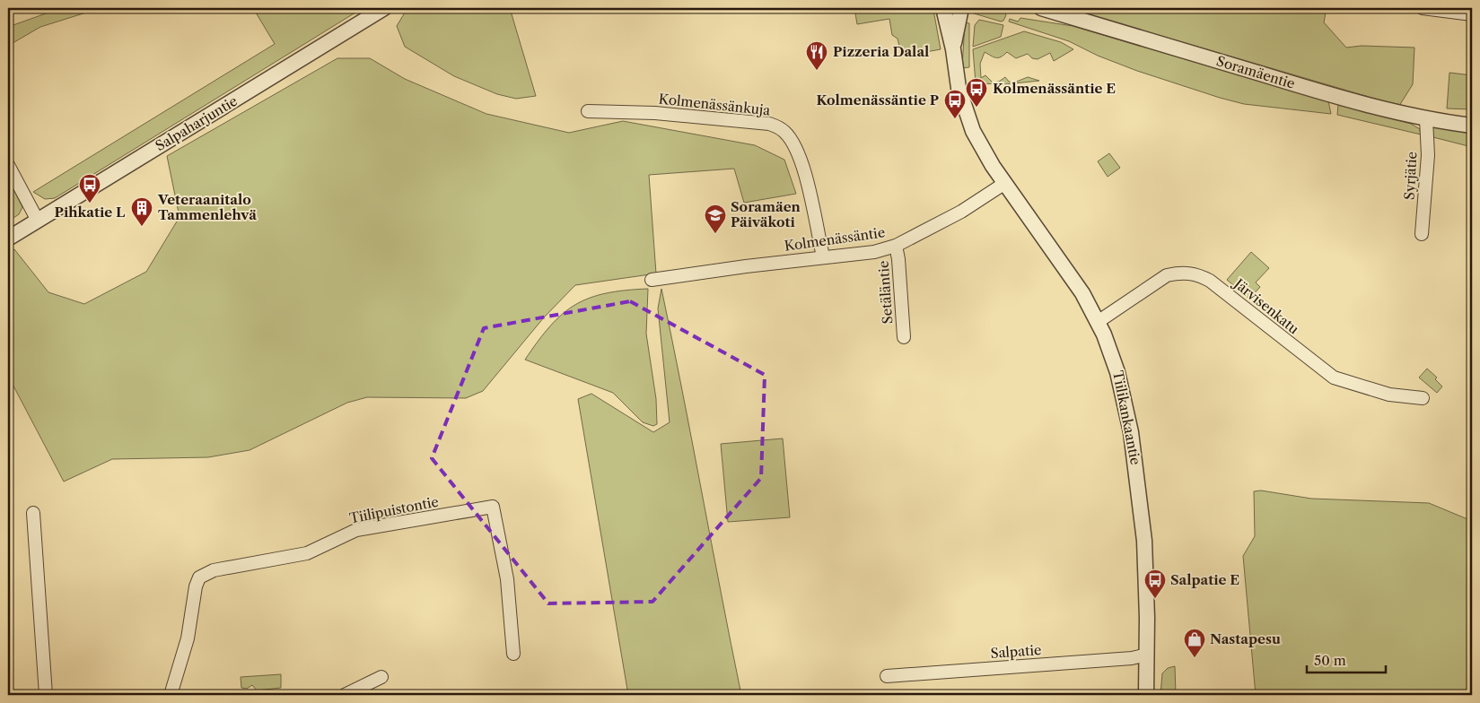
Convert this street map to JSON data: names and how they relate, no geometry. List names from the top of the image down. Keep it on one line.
{"streets":{"street":["Soramäentie","Kolmenässänkuja","Salpaharjuntie","Syrjätie","Kolmenässäntie","Setäläntie","Järvisenkatu","Tiilikankaantie","Tiilipuistontie","Salpatie"]},"crossings":[["Soramäentie","Syrjätie"],["Kolmenässänkuja","Kolmenässäntie"],["Kolmenässäntie","Setäläntie"],["Kolmenässäntie","Tiilikankaantie"],["Järvisenkatu","Tiilikankaantie"],["Tiilikankaantie","Salpatie"]],"places":{"restaurant":["Pizzeria Dalal"],"bus stop":["Kolmenässäntie E","Kolmenässäntie P","Pihkatie L","Salpatie E"],"building":["Veteraanitalo Tammenlehvä"],"school or university":["Soramäen Päiväkoti"],"shop":["Nastapesu"]},"scale_bar":"50 m"}
